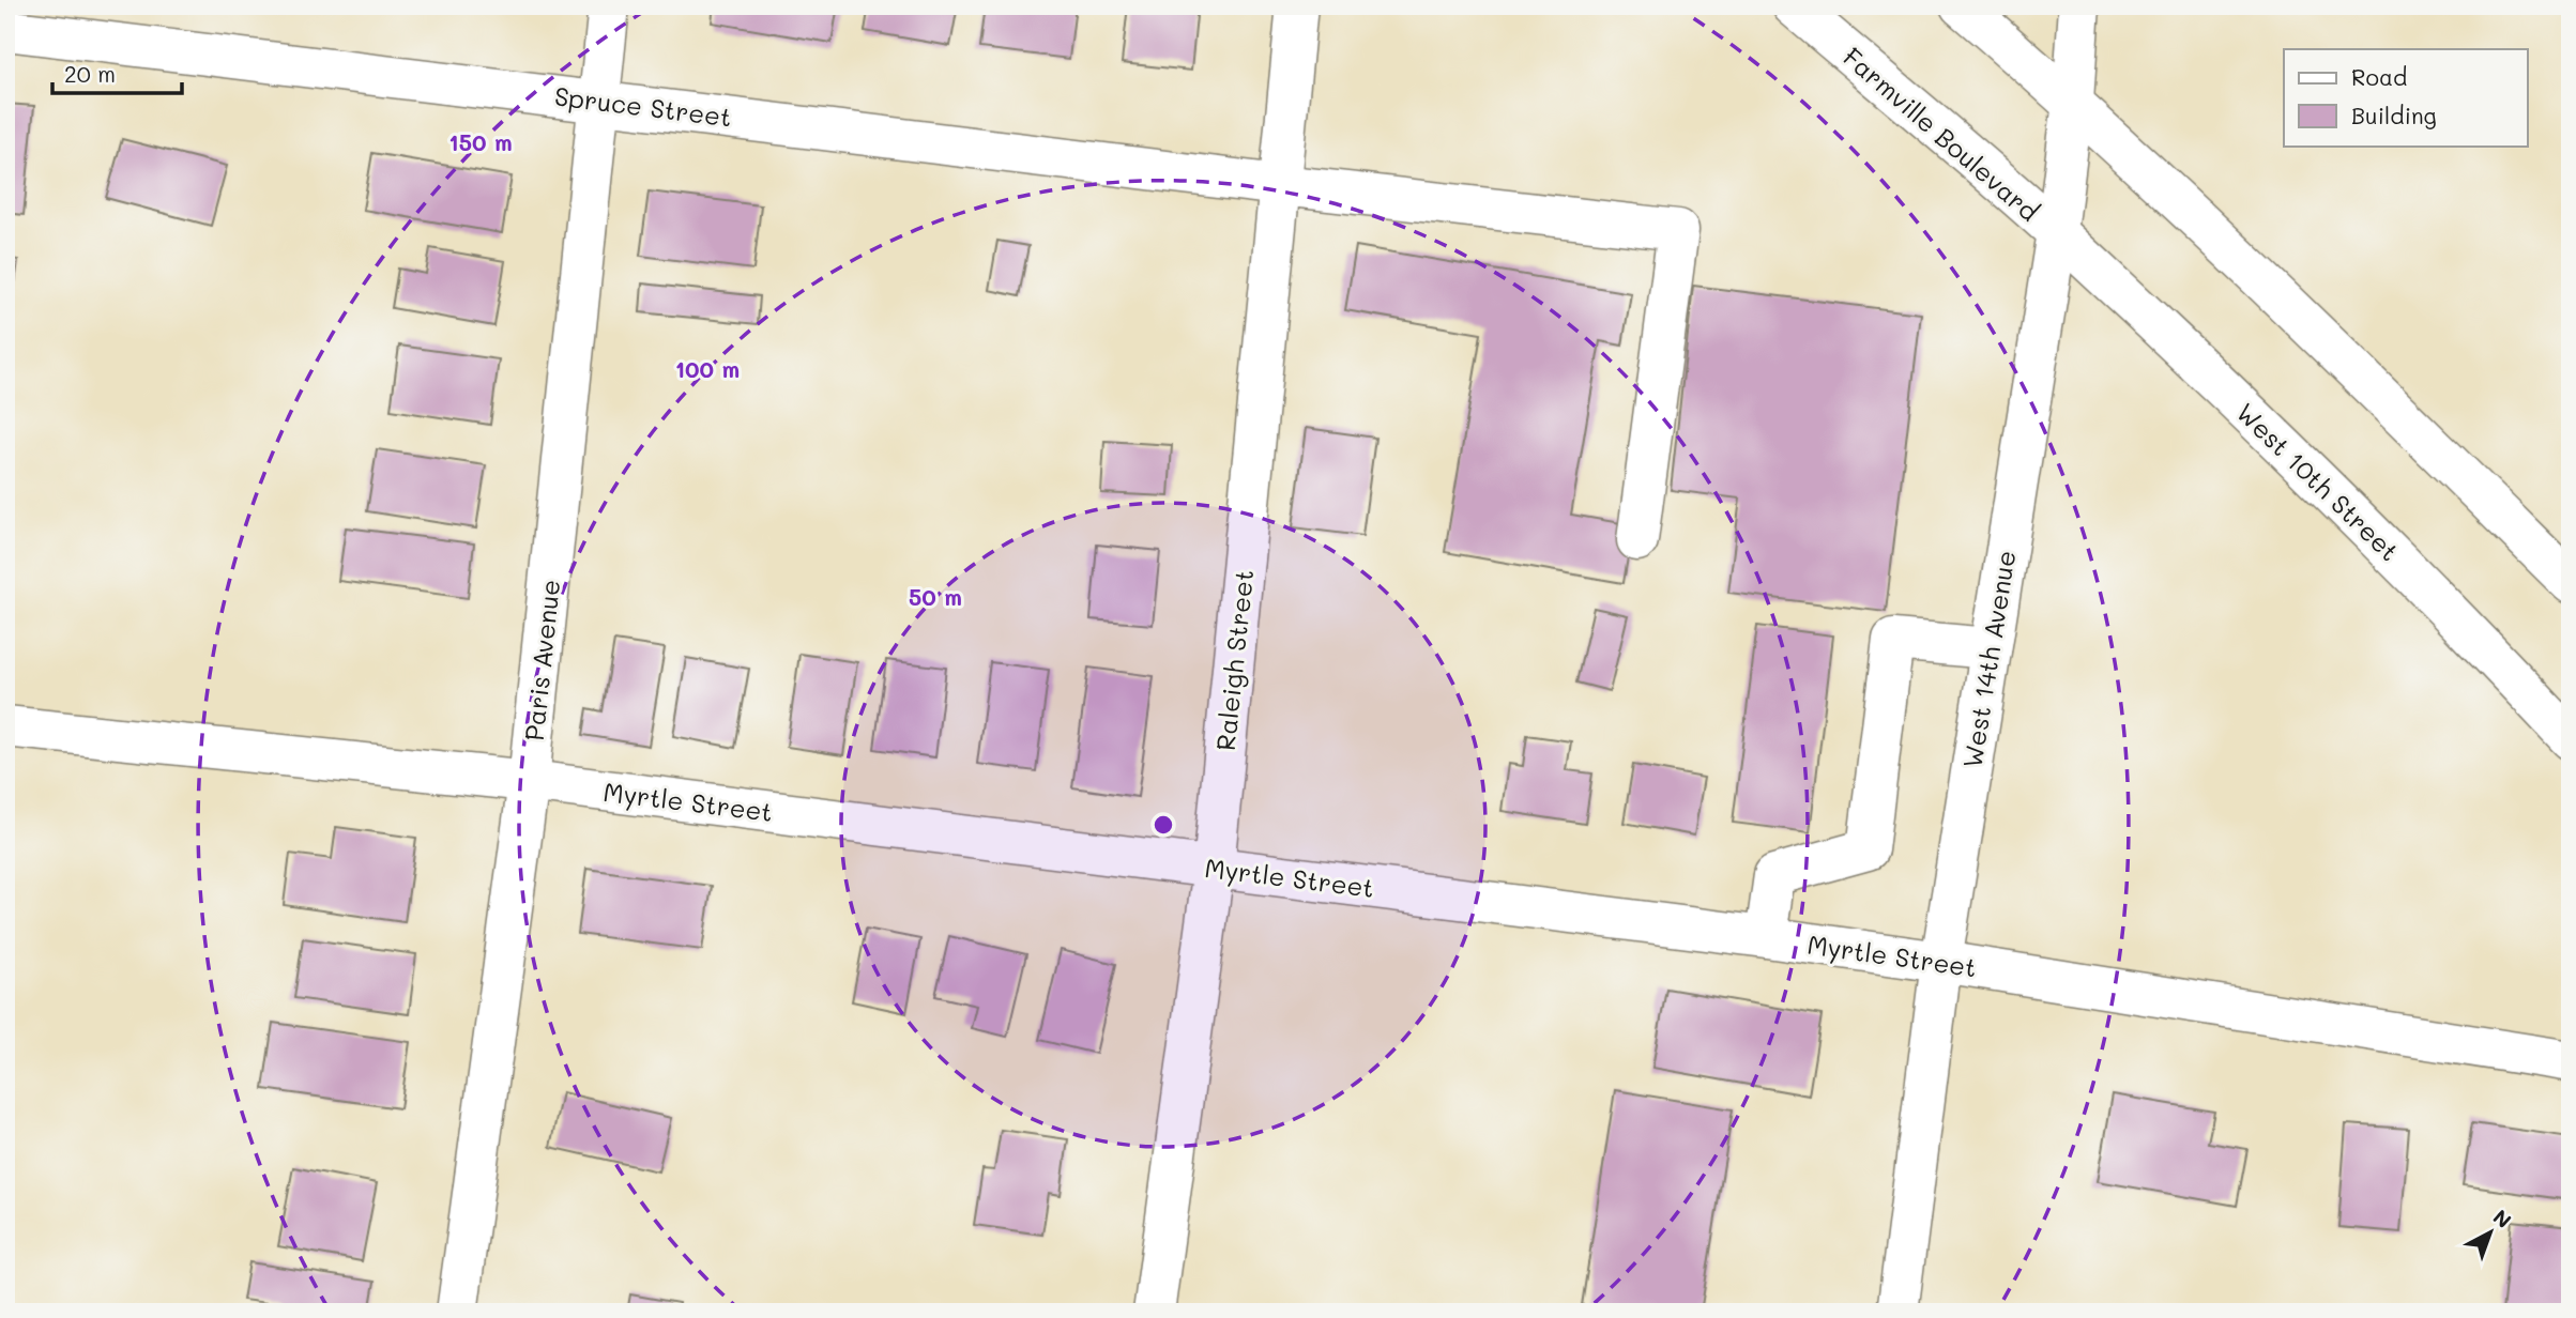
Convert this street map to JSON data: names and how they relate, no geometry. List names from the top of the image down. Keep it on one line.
{"streets":{"street":["Spruce Street","Farmville Boulevard","West 10th Street","West 14th Avenue","Paris Avenue","Raleigh Street","Myrtle Street"]},"crossings":[["Spruce Street","Paris Avenue"],["Spruce Street","Raleigh Street"],["Farmville Boulevard","West 10th Street"],["Farmville Boulevard","West 14th Avenue"],["West 10th Street","West 14th Avenue"],["West 14th Avenue","Myrtle Street"],["Paris Avenue","Myrtle Street"],["Raleigh Street","Myrtle Street"]],"legend":["Road","Building"],"scale_bar":"20 m","north":"top right","rings":["150 m","100 m","50 m"]}
